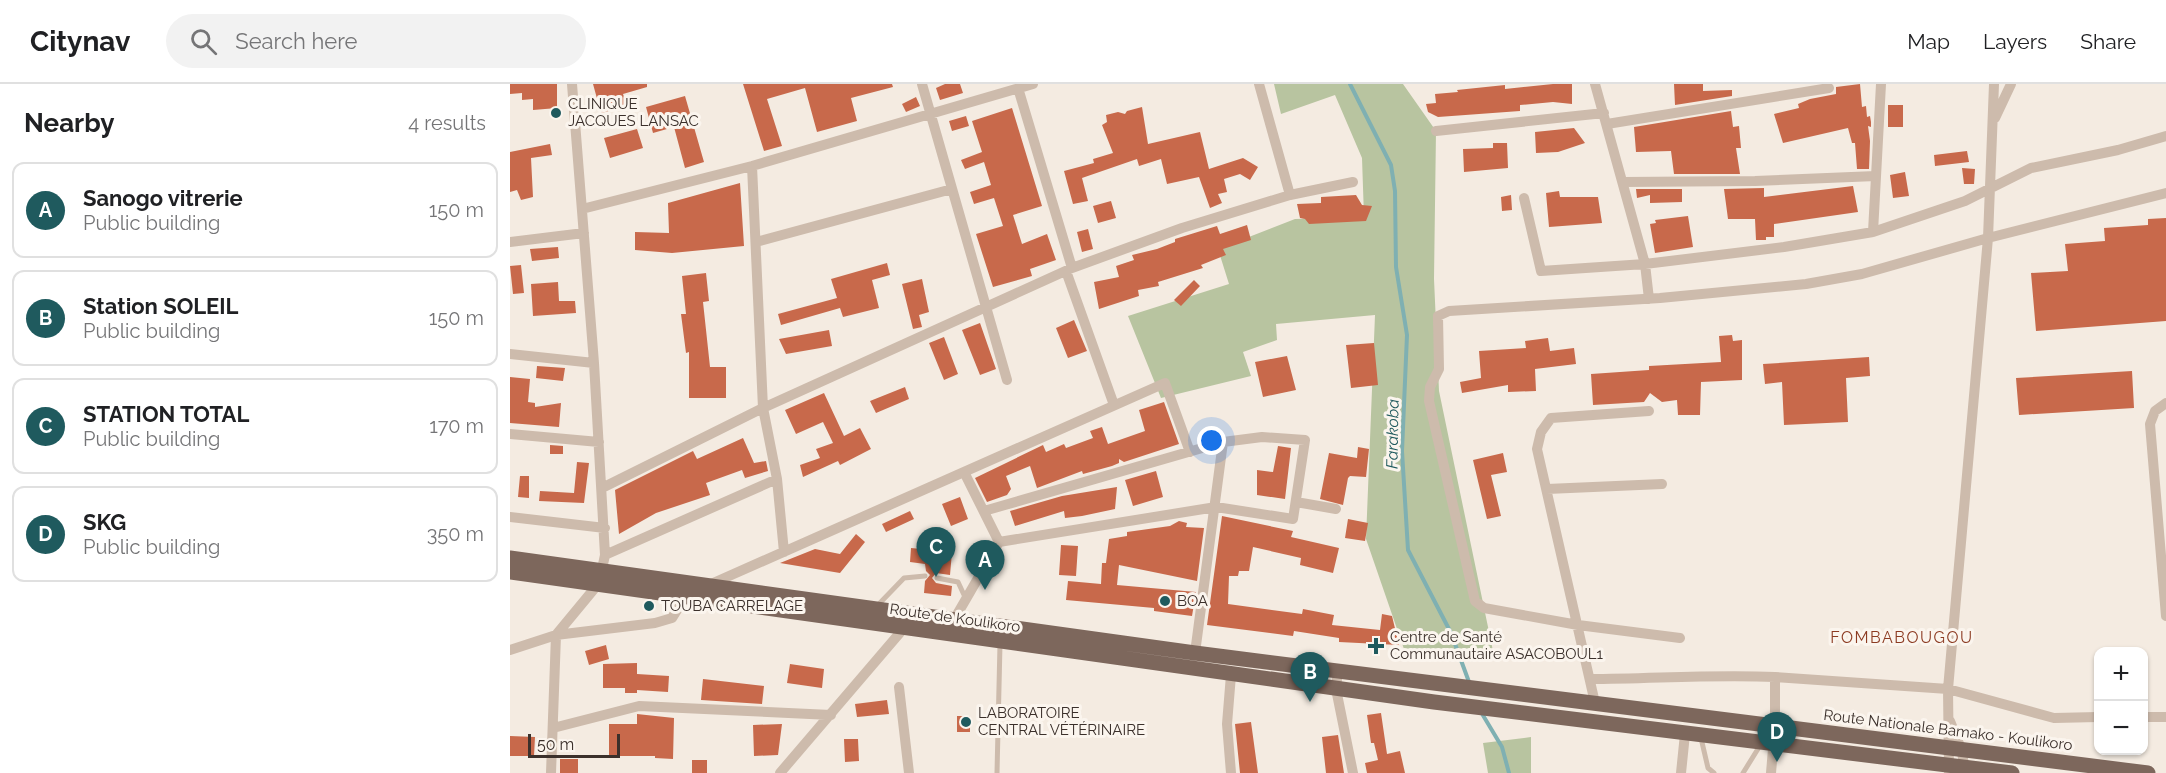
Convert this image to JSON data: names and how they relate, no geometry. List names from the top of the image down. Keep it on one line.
{"streets":{"main road":["Route de Koulikoro","Route Nationale Bamako - Koulikoro"]},"crossings":[["Route de Koulikoro","Route Nationale Bamako - Koulikoro"]],"districts":["FOMBABOUGOU"],"water":["Farakoba"],"places":{"other":["CLINIQUE JACQUES LANSAC","BOA","TOUBA CARRELAGE","LABORATOIRE CENTRAL VÉTÉRINAIRE"],"health":["Centre de Santé Communautaire ASACOBOUL1"]},"scale_bar":"50 m","page":{"header":"Citynav","search":"Search here","nav":["Map","Layers","Share"],"heading":["Nearby","4 results"],"list":[{"mark":"A","name":"Sanogo vitrerie","note":"Public building","value":"150 m"},{"mark":"B","name":"Station SOLEIL","note":"Public building","value":"150 m"},{"mark":"C","name":"STATION TOTAL","note":"Public building","value":"170 m"},{"mark":"D","name":"SKG","note":"Public building","value":"350 m"}],"pins":["C","A","B","D"],"map_buttons":["+","−"],"scale":"50 m"}}
